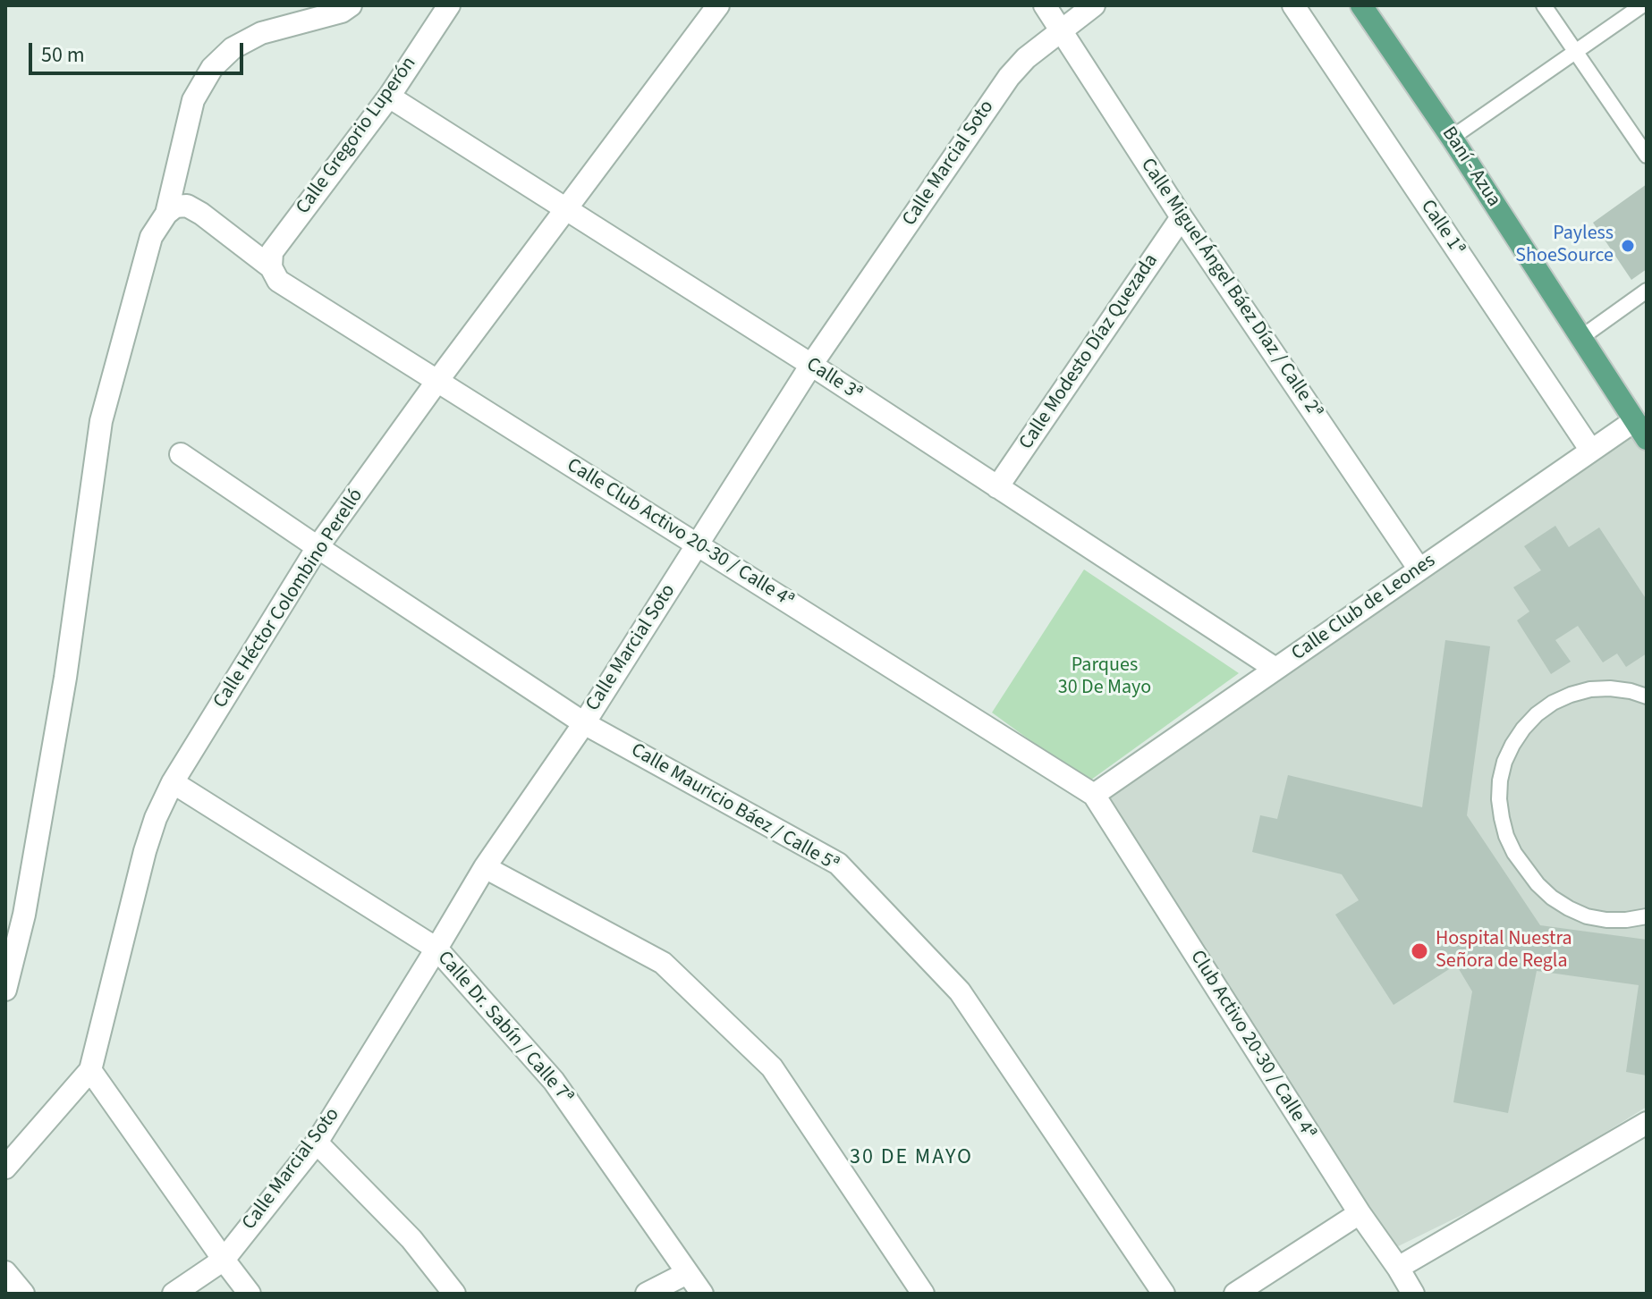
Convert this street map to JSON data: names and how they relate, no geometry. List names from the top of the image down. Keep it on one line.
{"streets":{"main road":["Baní - Azua"],"street":["Calle Gregorio Luperón","Calle Marcial Soto","Calle 1ª","Calle Miguel Ángel Báez Díaz / Calle 2ª","Calle Modesto Díaz Quezada","Calle 3ª","Calle Club Activo 20-30 / Calle 4ª","Calle Héctor Colombino Perelló","Calle Club de Leones","Calle Mauricio Báez / Calle 5ª","Calle Dr. Sabín / Calle 7ª","Club Activo 20-30 / Calle 4ª"]},"crossings":[["Calle Gregorio Luperón","Calle 3ª"],["Calle Gregorio Luperón","Calle Club Activo 20-30 / Calle 4ª"],["Calle Marcial Soto","Calle Miguel Ángel Báez Díaz / Calle 2ª"],["Calle Marcial Soto","Calle 3ª"],["Calle Marcial Soto","Calle Club Activo 20-30 / Calle 4ª"],["Calle Marcial Soto","Calle Mauricio Báez / Calle 5ª"],["Calle Marcial Soto","Calle Dr. Sabín / Calle 7ª"],["Baní - Azua","Calle Club de Leones"],["Calle 1ª","Calle Club de Leones"],["Calle Miguel Ángel Báez Díaz / Calle 2ª","Calle Modesto Díaz Quezada"],["Calle Miguel Ángel Báez Díaz / Calle 2ª","Calle Club de Leones"],["Calle Modesto Díaz Quezada","Calle 3ª"],["Calle 3ª","Calle Héctor Colombino Perelló"],["Calle 3ª","Calle Club de Leones"],["Calle Club Activo 20-30 / Calle 4ª","Calle Héctor Colombino Perelló"],["Calle Club Activo 20-30 / Calle 4ª","Calle Club de Leones"],["Calle Club Activo 20-30 / Calle 4ª","Club Activo 20-30 / Calle 4ª"],["Calle Héctor Colombino Perelló","Calle Mauricio Báez / Calle 5ª"],["Calle Héctor Colombino Perelló","Calle Dr. Sabín / Calle 7ª"],["Calle Club de Leones","Club Activo 20-30 / Calle 4ª"]],"districts":["30 DE MAYO"],"parks":["Parques 30 De Mayo"],"places":["Payless ShoeSource","Hospital Nuestra Señora de Regla"],"scale_bar":"50 m"}
